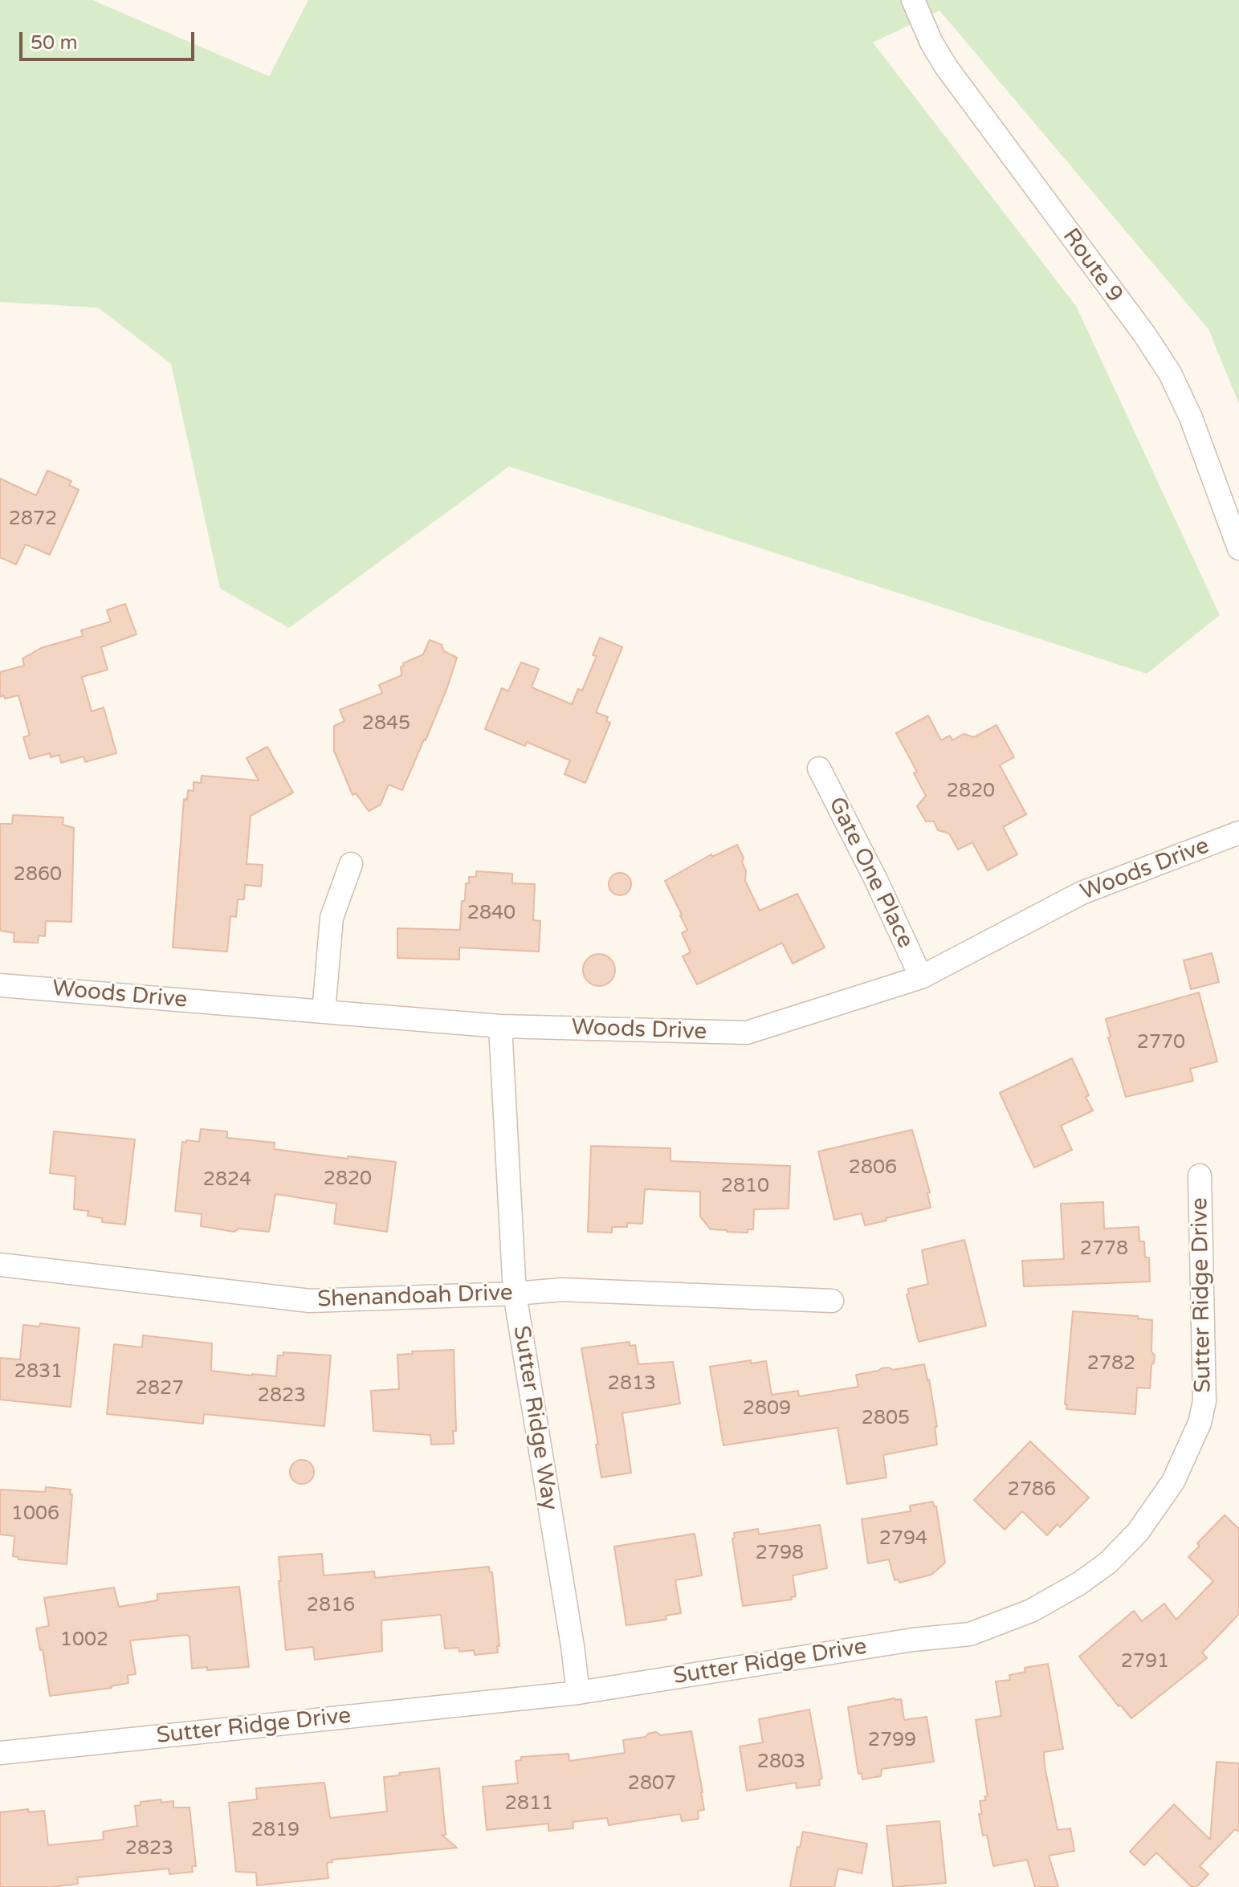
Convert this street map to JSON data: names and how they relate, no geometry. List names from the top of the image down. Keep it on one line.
{"streets":{"street":["Route 9","Woods Drive","Gate One Place","Sutter Ridge Drive","Shenandoah Drive","Sutter Ridge Way"]},"crossings":[["Woods Drive","Gate One Place"],["Woods Drive","Sutter Ridge Way"],["Sutter Ridge Drive","Sutter Ridge Way"],["Shenandoah Drive","Sutter Ridge Way"]],"house_numbers":["2872","2845","2820","2860","2840","2770","2806","2820","2824","2810","2778","2782","2831","2813","2827","2823","2809","2805","2786","1006","2794","2798","2816","1002","2791","2799","2803","2807","2811","2819","2823"],"scale_bar":"50 m"}
